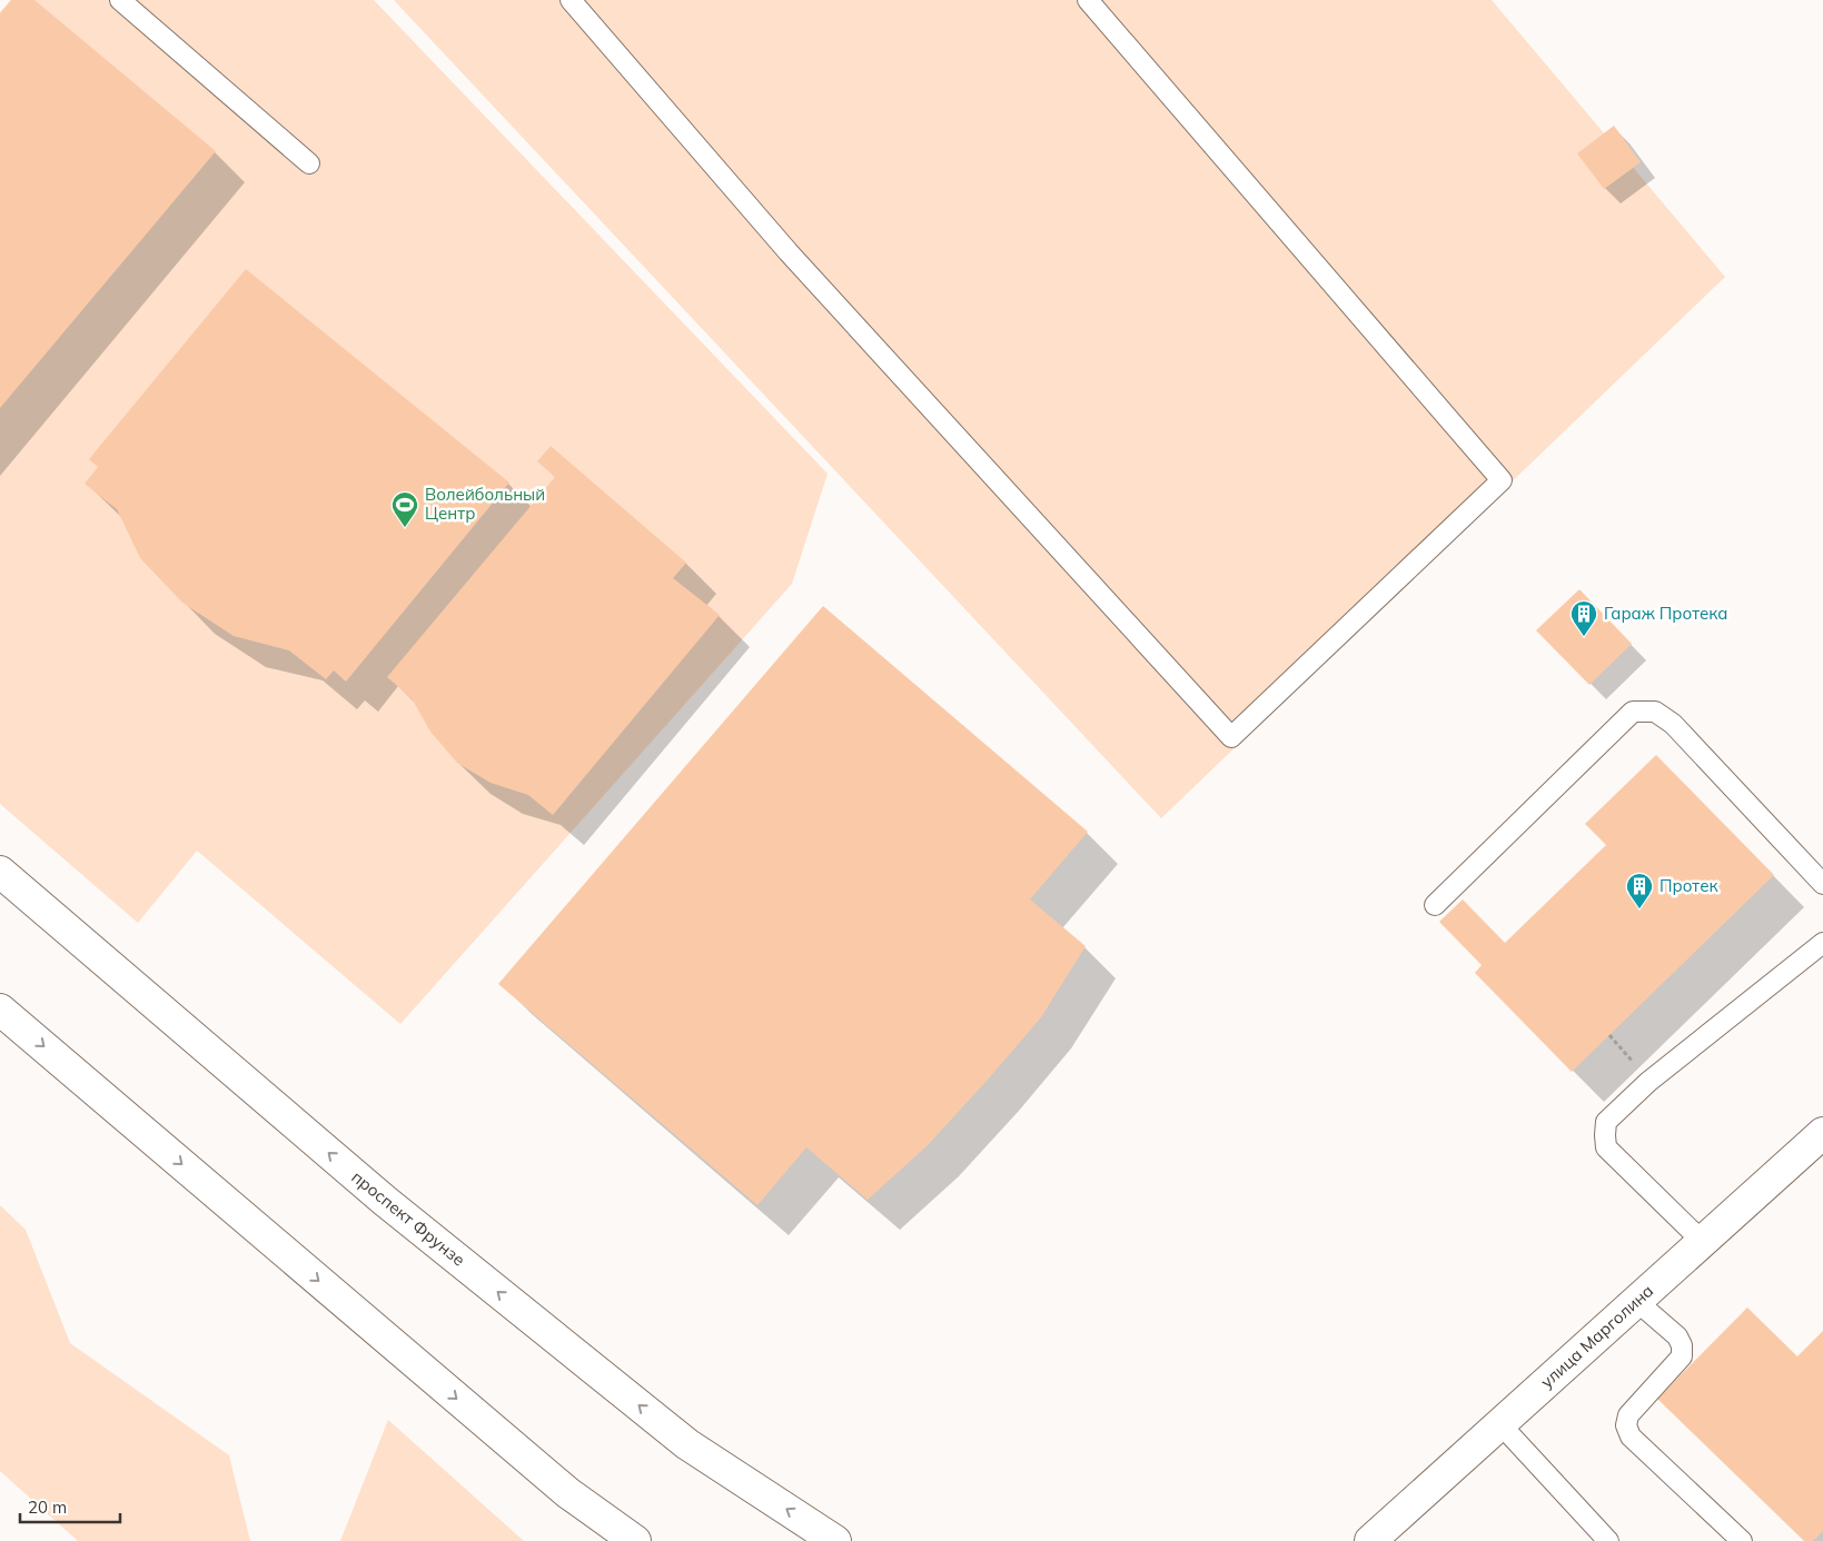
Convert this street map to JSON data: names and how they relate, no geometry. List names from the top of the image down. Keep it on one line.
{"streets":{"main road":["проспект Фрунзе","улица Марголина"]},"places":{"sports":["Волейбольный Центр"],"building":["Гараж Протека","Протек"]},"scale_bar":"20 m"}
